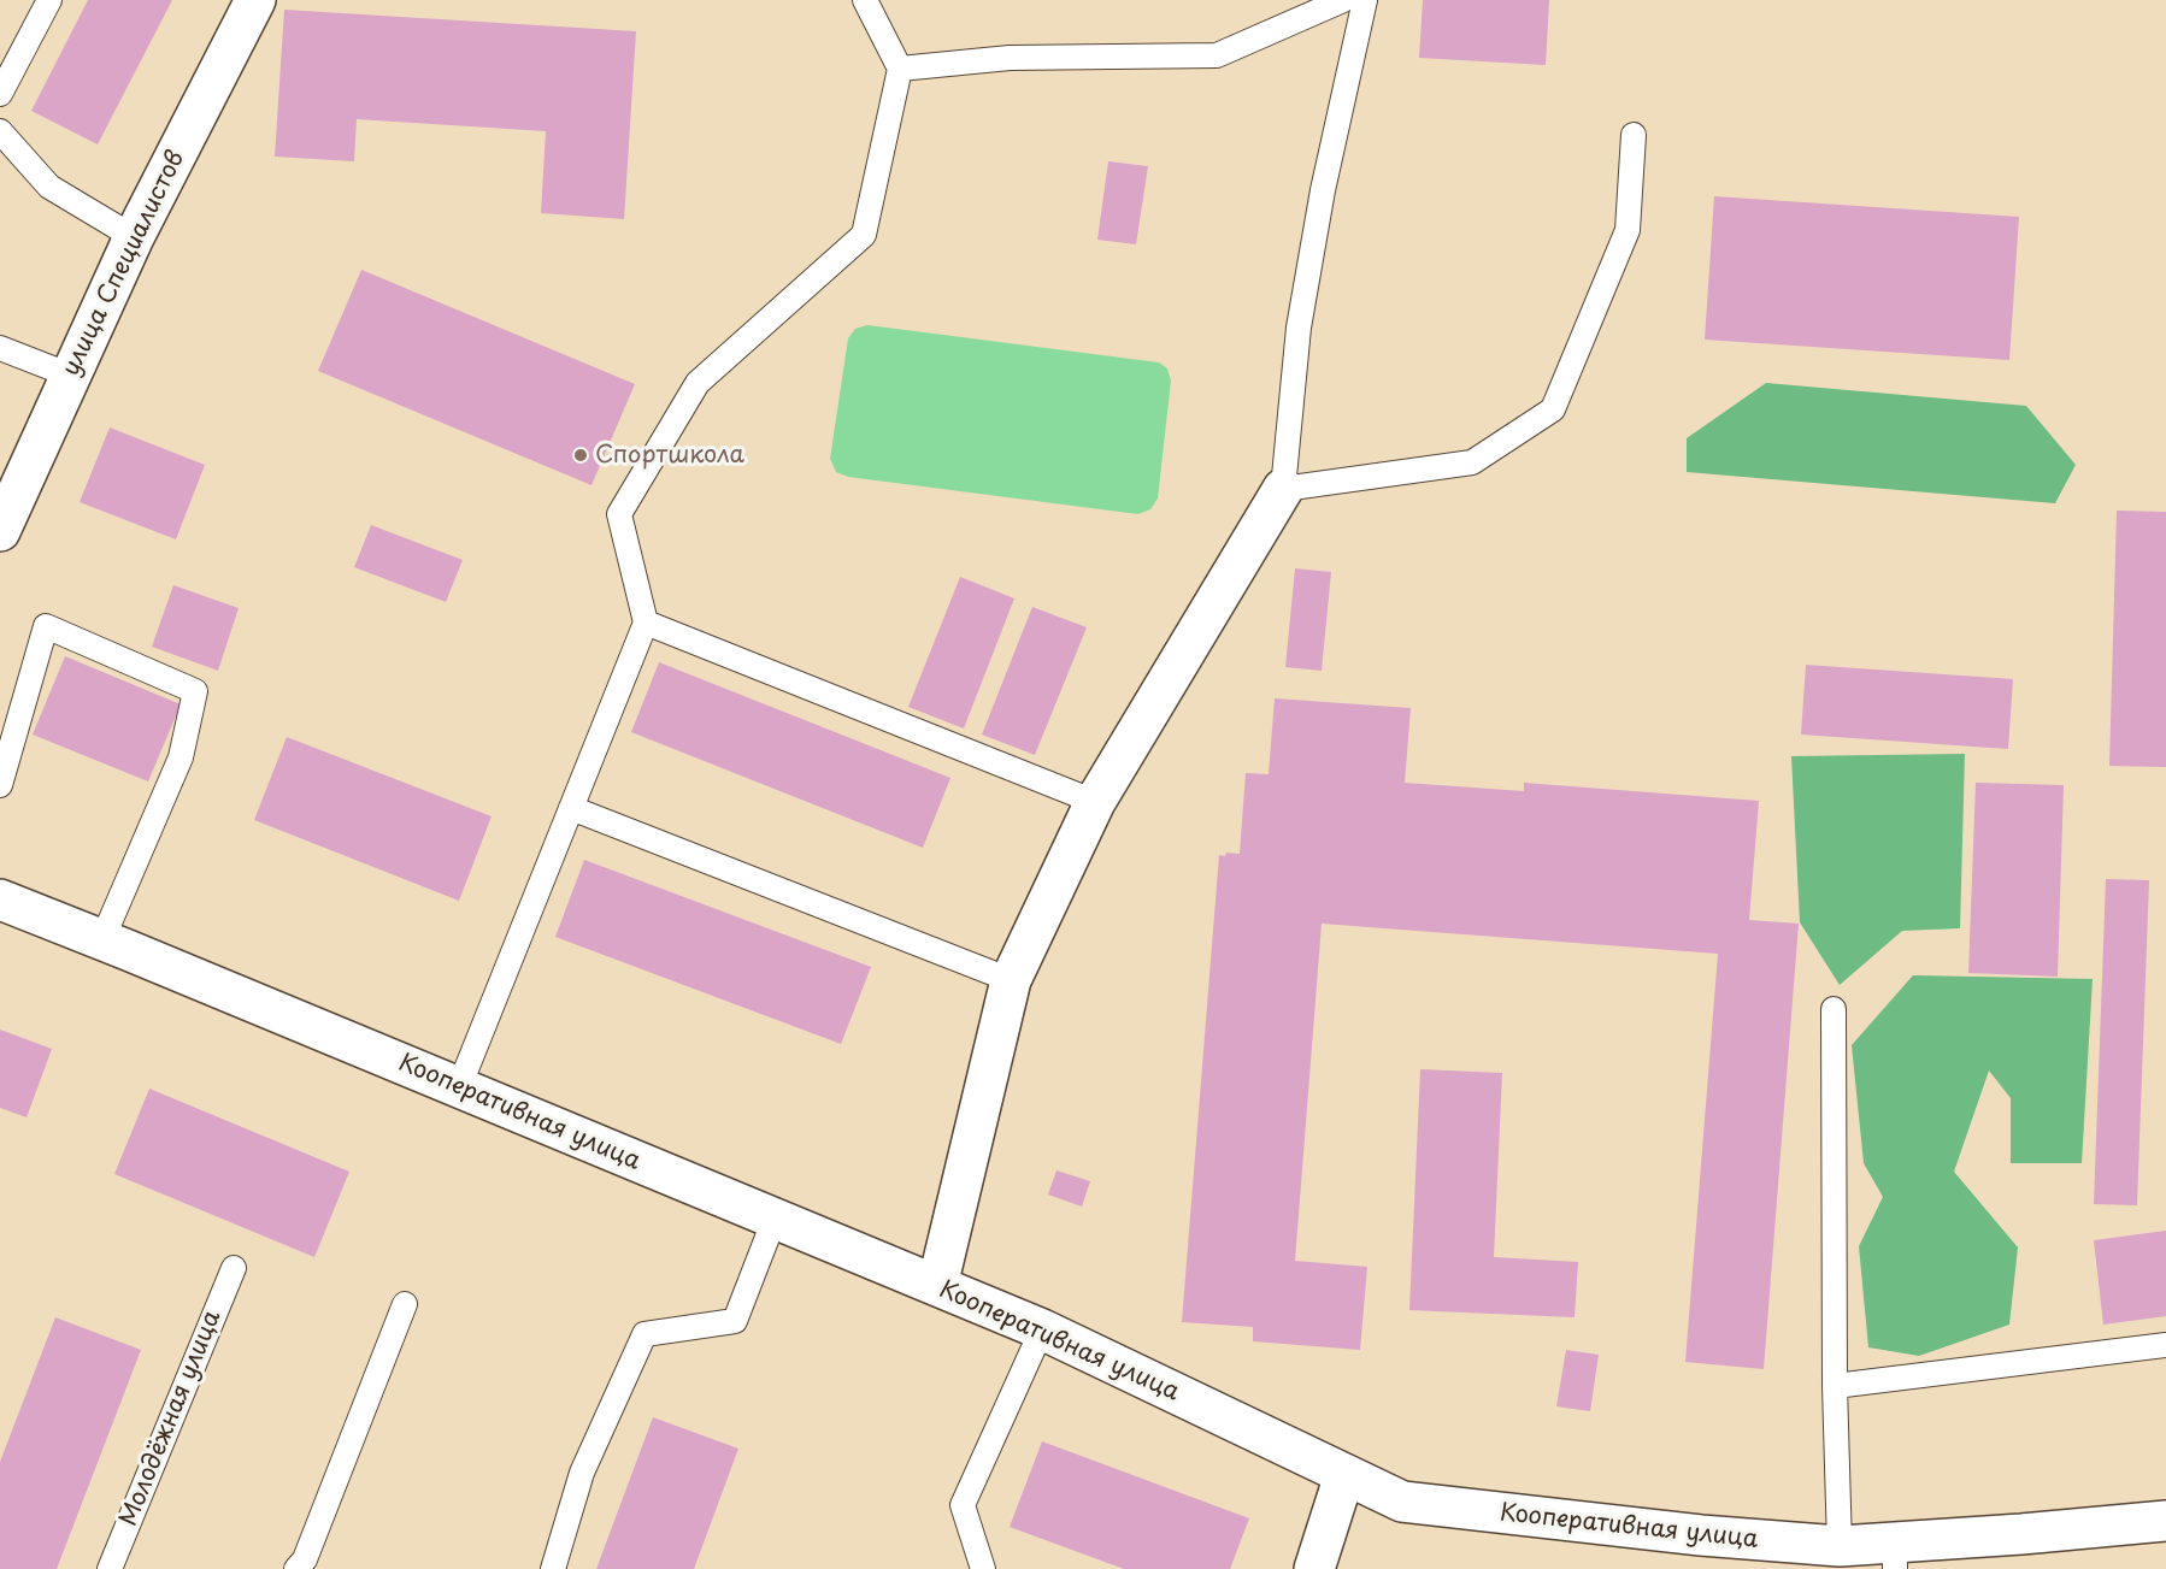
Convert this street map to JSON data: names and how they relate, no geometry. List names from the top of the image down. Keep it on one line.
{"streets":{"street":["улица Специалистов","Кооперативная улица"],"lane":["Молодёжная улица"]},"places":["Спортшкола"]}
